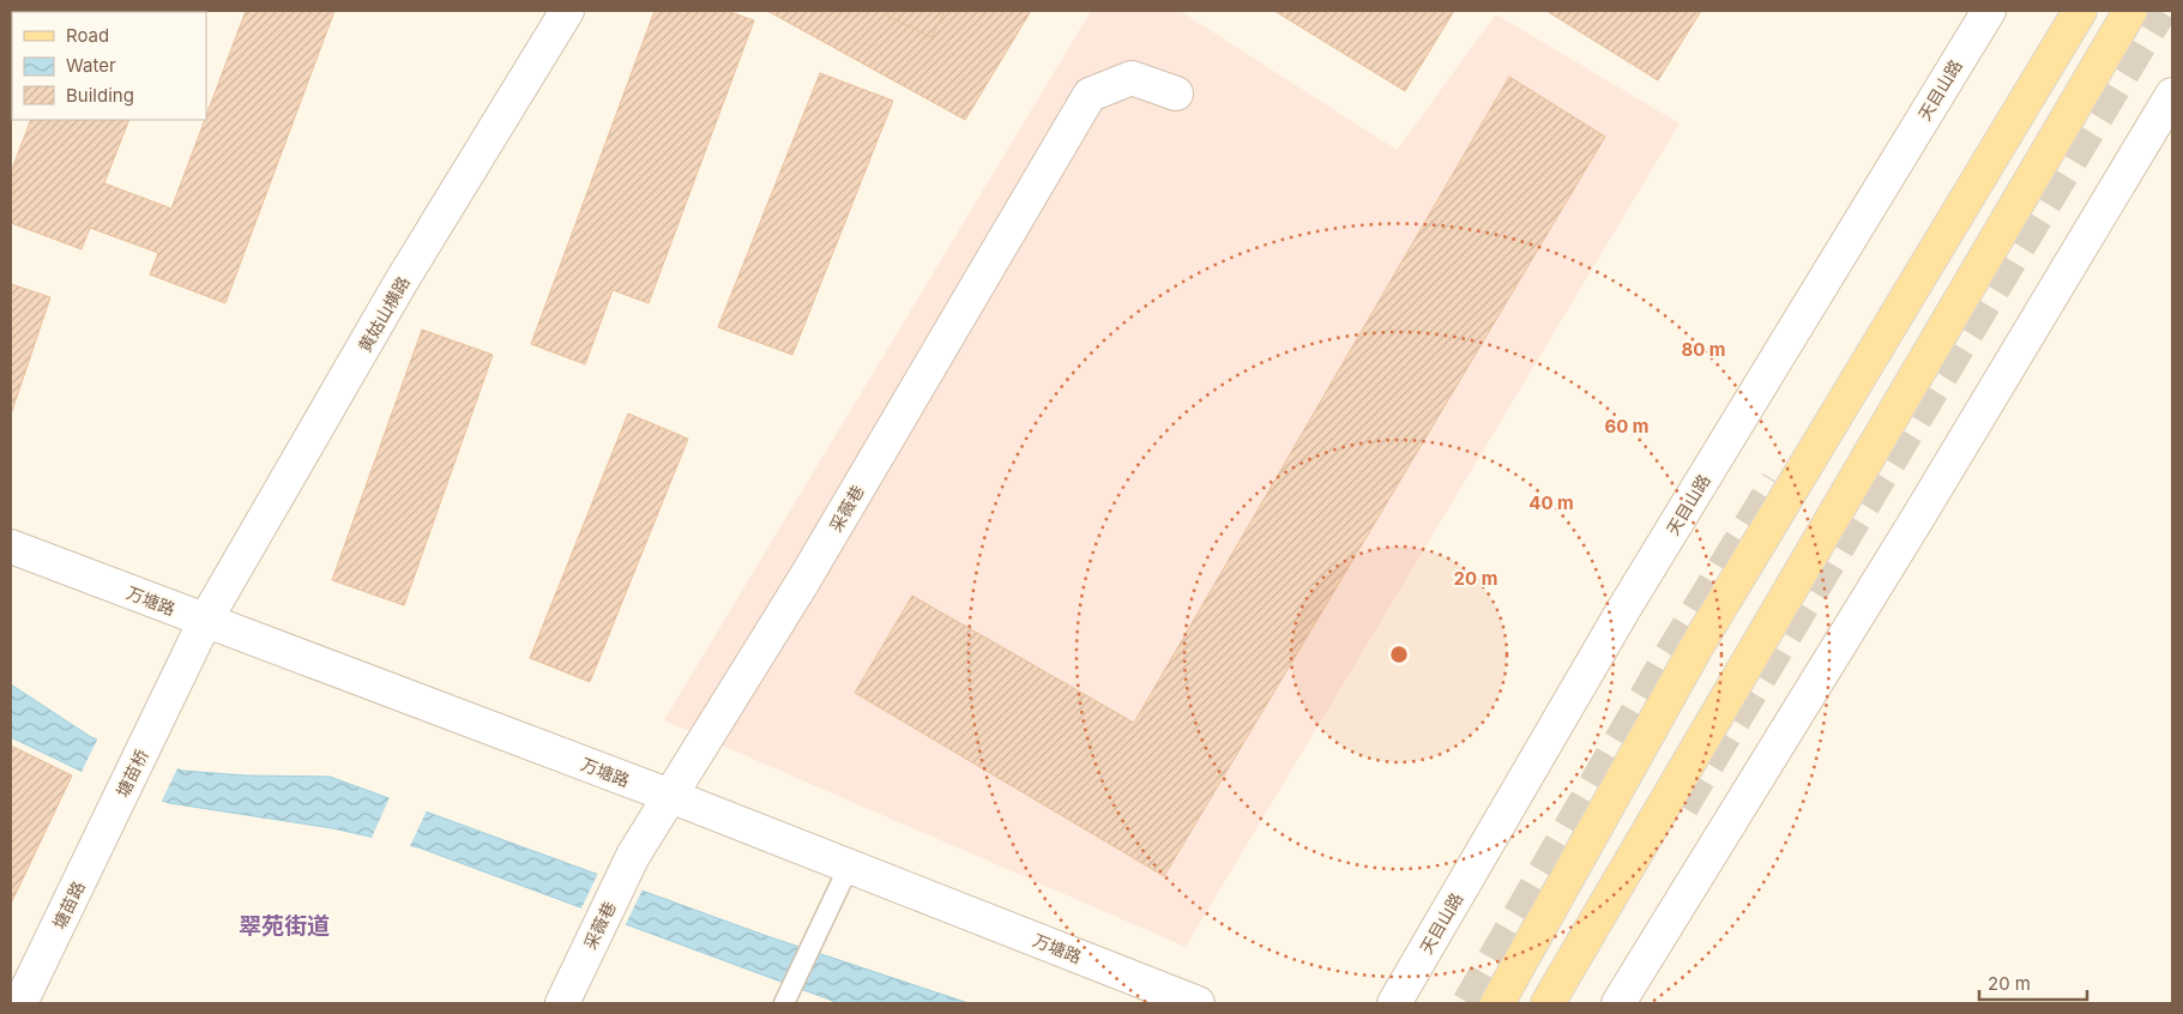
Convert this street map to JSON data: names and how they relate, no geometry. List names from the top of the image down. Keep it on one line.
{"streets":{"street":["天目山路","黄姑山横路","采薇巷","万塘路","塘苗桥","塘苗路"]},"crossings":[["黄姑山横路","万塘路"],["黄姑山横路","塘苗桥"],["采薇巷","万塘路"],["万塘路","塘苗桥"],["塘苗桥","塘苗路"]],"districts":["翠苑街道"],"legend":["Road","Water","Building"],"scale_bar":"20 m","rings":["80 m","60 m","40 m","20 m"]}
